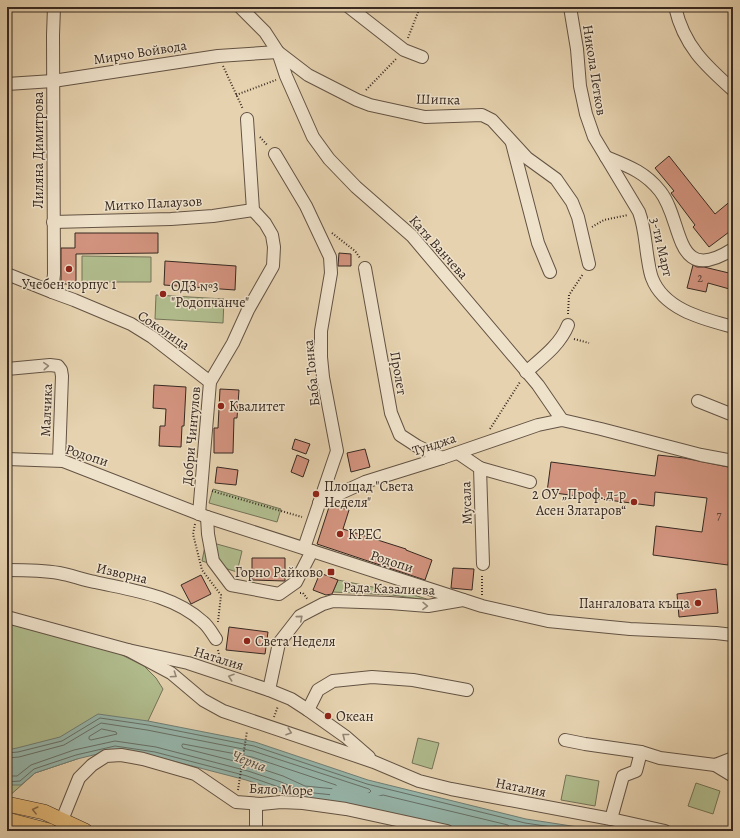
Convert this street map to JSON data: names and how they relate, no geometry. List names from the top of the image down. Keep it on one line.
{"streets":{"street":["Мирчо Войвода","Никола Петков","Шипка","Лиляна Димитрова","Митко Палаузов","Катя Ванчева","3-ти Март","Соколица","Баба Тонка","Пролет","Малчика","Добри Чинтулов","Тунджа","Родопи","Мусала","Изворна","Рада Казалиева","Наталия","Бяло Море"]},"crossings":[["Мирчо Войвода","Шипка"],["Мирчо Войвода","Лиляна Димитрова"],["Мирчо Войвода","Катя Ванчева"],["Никола Петков","3-ти Март"],["Шипка","Катя Ванчева"],["Лиляна Димитрова","Митко Палаузов"],["Лиляна Димитрова","Соколица"],["Митко Палаузов","Добри Чинтулов"],["Катя Ванчева","Тунджа"],["Соколица","Добри Чинтулов"],["Баба Тонка","Добри Чинтулов"],["Баба Тонка","Тунджа"],["Баба Тонка","Родопи"],["Пролет","Тунджа"],["Малчика","Родопи"],["Добри Чинтулов","Родопи"],["Тунджа","Мусала"],["Родопи","Рада Казалиева"],["Рада Казалиева","Наталия"]],"one_way":["Рада Казалиева"],"water":["Черна"],"places":{"other":["Учебен корпус 1","ОДЗ №3 \"Родопчанче\"","Квалитет","Площад \"Света Неделя\"","2 ОУ „Проф. д-р Асен Златаров“","КРЕС","Пангаловата къща","Света Неделя","Океан"],"transit":["Горно Райково"]},"house_numbers":["2","7"]}
